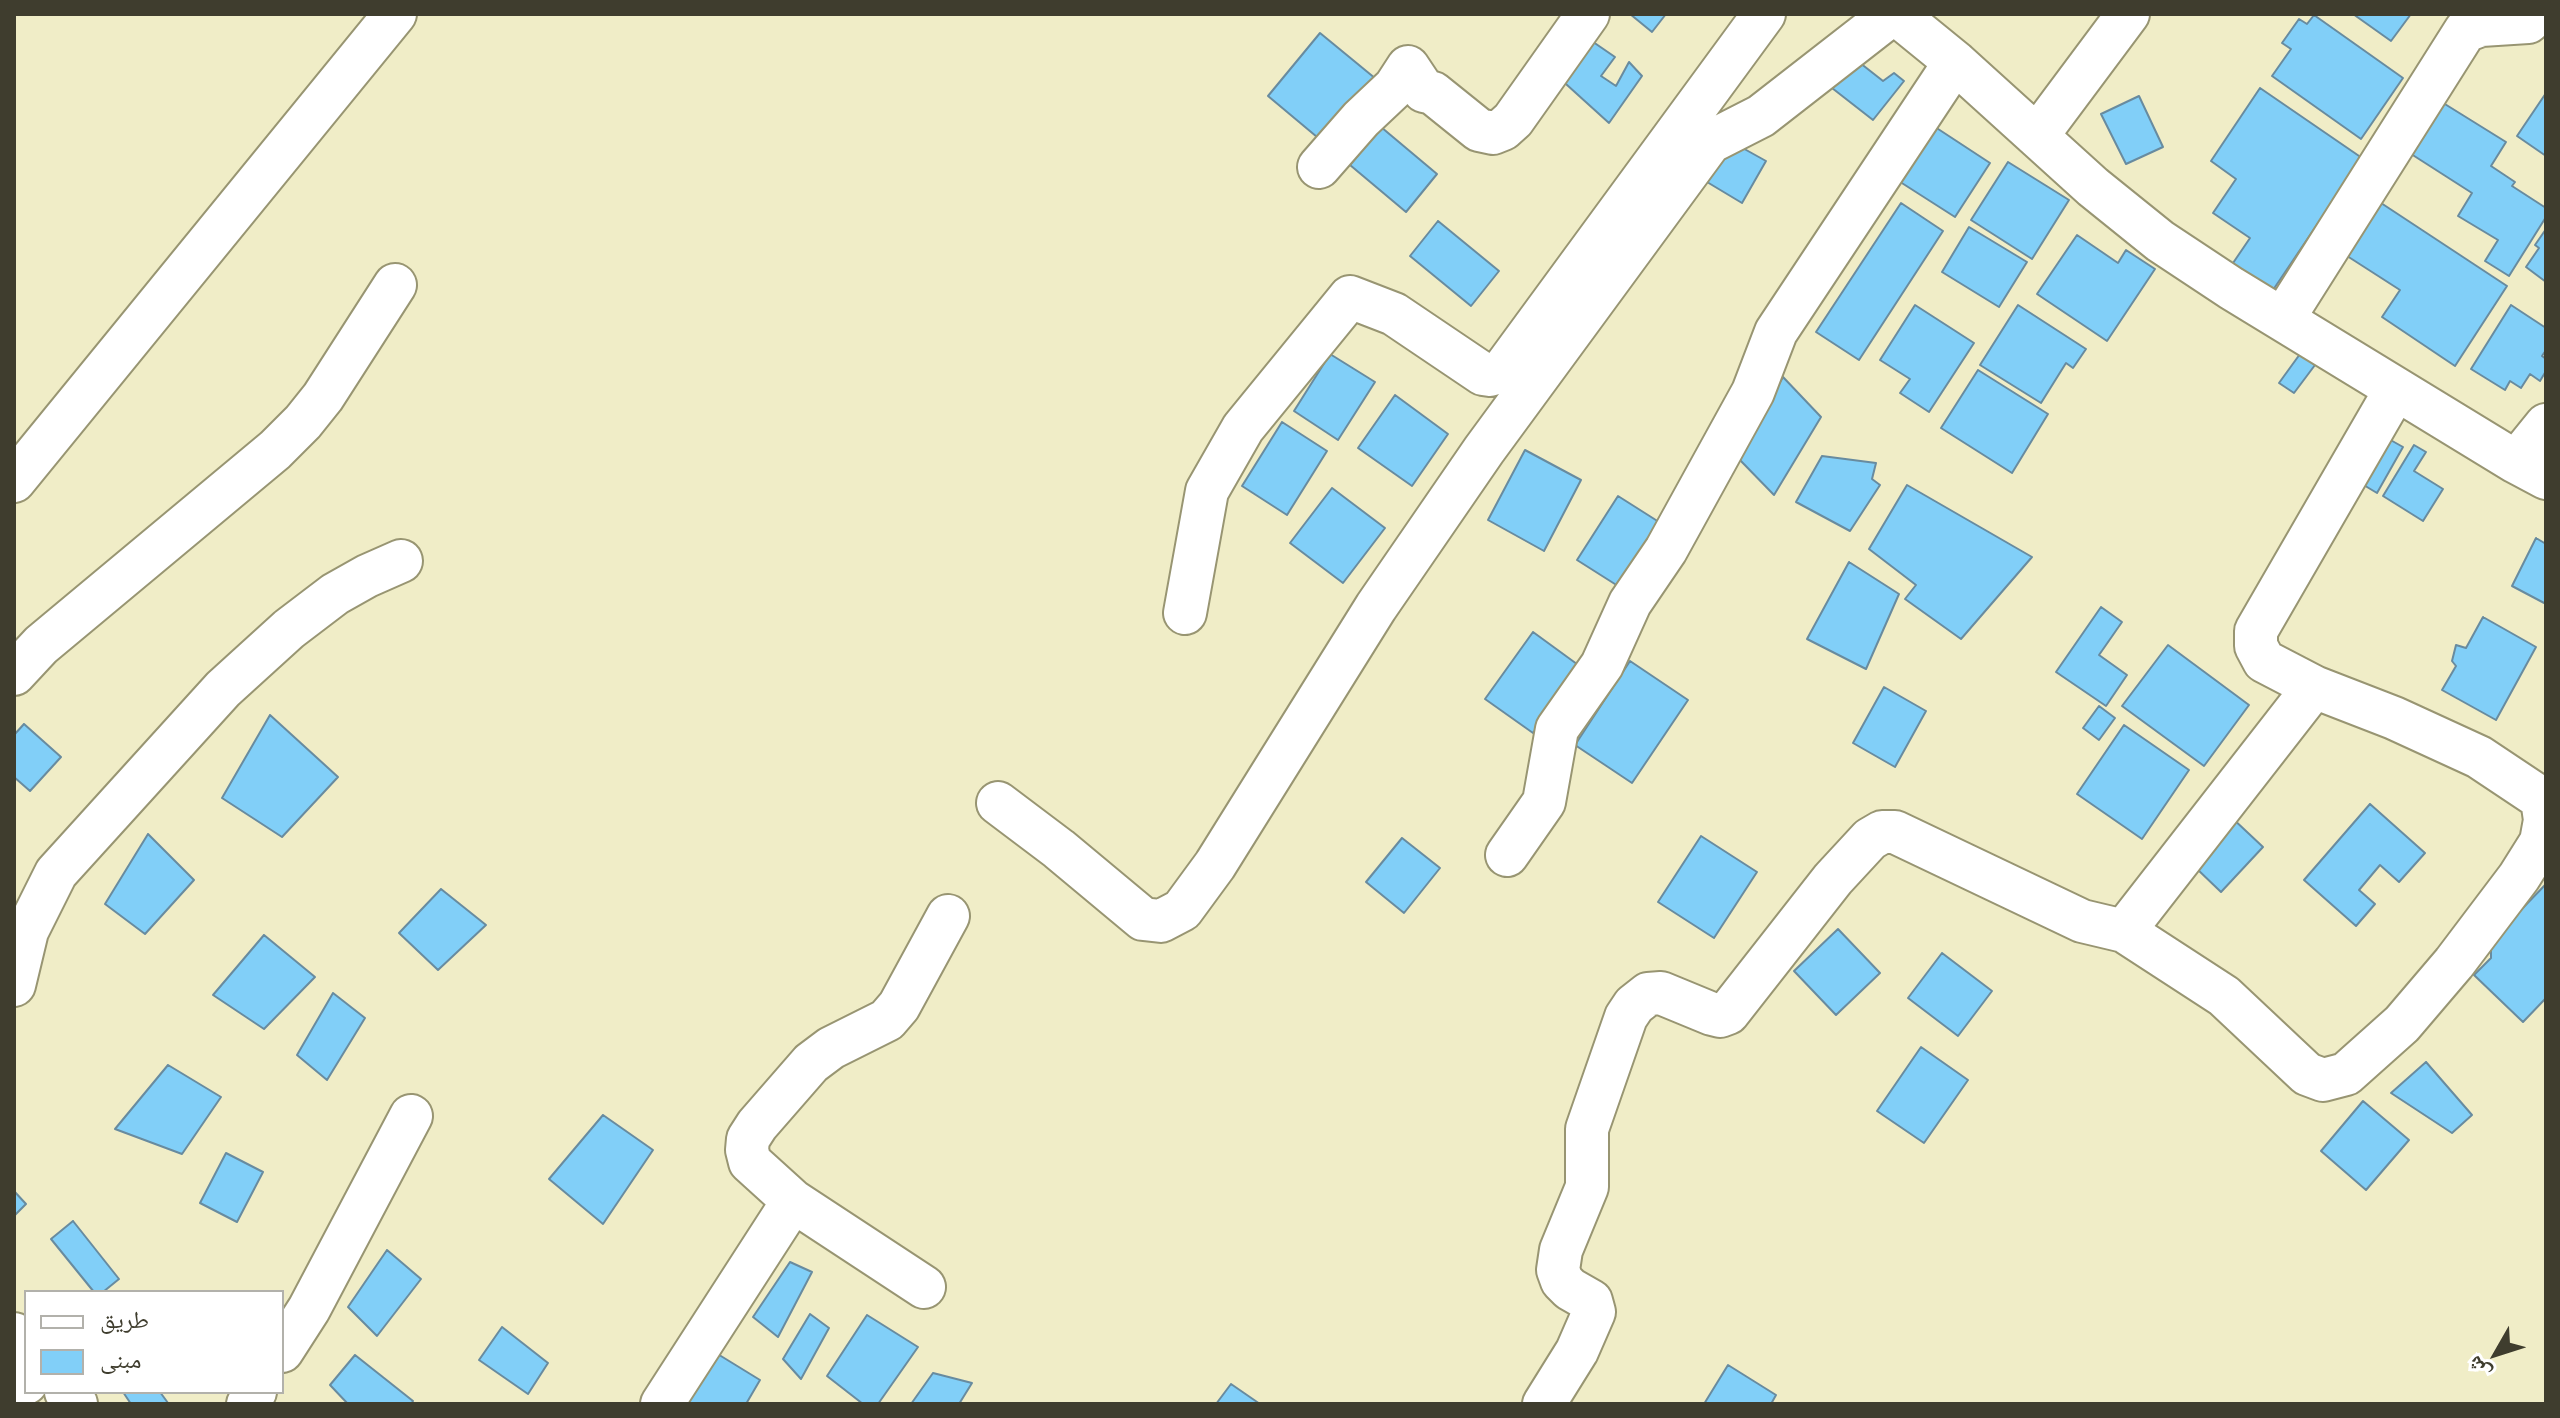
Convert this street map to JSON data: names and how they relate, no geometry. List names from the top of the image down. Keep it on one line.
{"legend":["طريق","مبنى"],"north":"bottom left"}
